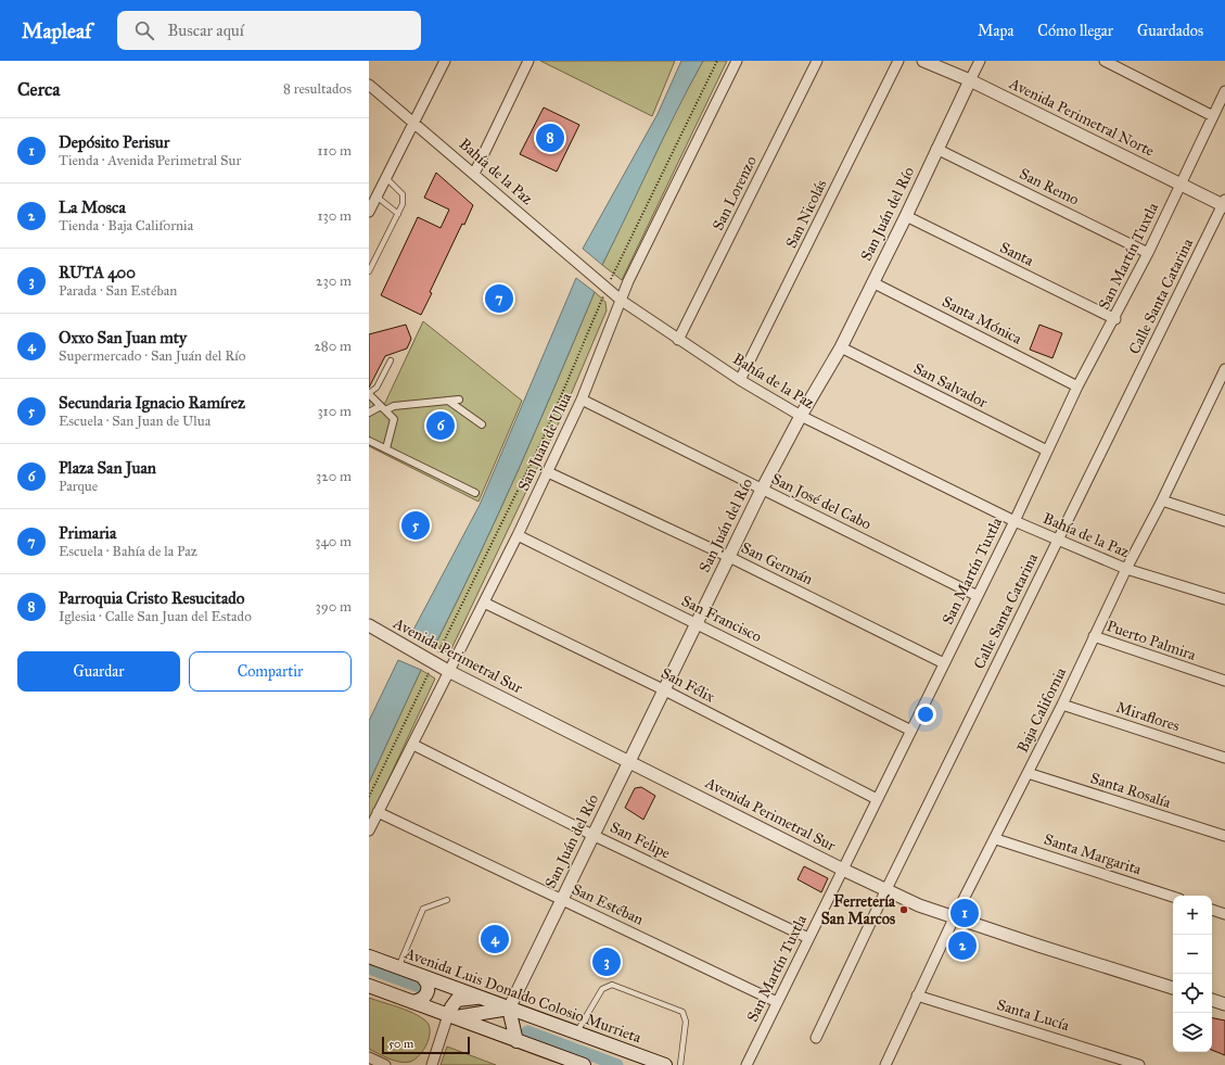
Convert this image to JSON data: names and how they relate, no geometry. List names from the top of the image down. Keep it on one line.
{"streets":{"main road":["Avenida Luis Donaldo Colosio Murrieta"],"street":["Avenida Perimetral Norte","Bahía de la Paz","San Remo","San Lorenzo","San Nicolás","San Juán del Río","Santa","San Martín Tuxtla","Calle Santa Catarina","Santa Mónica","San Salvador","San Juan de Ulua","San José del Cabo","San Germán","San Francisco","Puerto Palmira","Avenida Perimetral Sur","San Félix","Baja California","Miraflores","Santa Rosalía","San Felipe","Santa Margarita","San Estéban","Santa Lucía"]},"crossings":[["Avenida Perimetral Norte","San Juán del Río"],["Avenida Perimetral Norte","San Martín Tuxtla"],["Avenida Perimetral Norte","Calle Santa Catarina"],["Bahía de la Paz","San Lorenzo"],["Bahía de la Paz","San Nicolás"],["Bahía de la Paz","San Juán del Río"],["Bahía de la Paz","San Martín Tuxtla"],["Bahía de la Paz","Calle Santa Catarina"],["Bahía de la Paz","San Juan de Ulua"],["Bahía de la Paz","Baja California"],["San Remo","San Juán del Río"],["San Remo","San Martín Tuxtla"],["San Juán del Río","Santa"],["San Juán del Río","Santa Mónica"],["San Juán del Río","San Salvador"],["San Juán del Río","San José del Cabo"],["San Juán del Río","San Germán"],["San Juán del Río","San Francisco"],["San Juán del Río","Avenida Perimetral Sur"],["San Juán del Río","San Félix"],["San Juán del Río","San Felipe"],["San Juán del Río","San Estéban"],["San Juán del Río","Avenida Luis Donaldo Colosio Murrieta"],["Santa","San Martín Tuxtla"],["San Martín Tuxtla","Santa Mónica"],["San Martín Tuxtla","San Salvador"],["San Martín Tuxtla","San José del Cabo"],["San Martín Tuxtla","San Germán"],["San Martín Tuxtla","San Francisco"],["San Martín Tuxtla","Avenida Perimetral Sur"],["San Martín Tuxtla","San Félix"],["San Martín Tuxtla","San Felipe"],["San Martín Tuxtla","San Estéban"],["Calle Santa Catarina","Avenida Perimetral Sur"],["San Juan de Ulua","San José del Cabo"],["San Juan de Ulua","San Germán"],["San Juan de Ulua","San Francisco"],["San Juan de Ulua","Avenida Perimetral Sur"],["San Juan de Ulua","San Félix"],["San Juan de Ulua","San Felipe"],["San Juan de Ulua","San Estéban"],["Puerto Palmira","Baja California"],["Avenida Perimetral Sur","Baja California"],["Baja California","Miraflores"],["Baja California","Santa Rosalía"],["Baja California","Santa Margarita"],["Baja California","Santa Lucía"]],"places":["Ferretería San Marcos"],"scale_bar":"50 m","page":{"header":"Mapleaf","search":"Buscar aquí","nav":["Mapa","Cómo llegar","Guardados"],"heading":["Cerca","8 resultados"],"list":[{"mark":"1","name":"Depósito Perisur","note":"Tienda · Avenida Perimetral Sur","value":"110 m"},{"mark":"2","name":"La Mosca","note":"Tienda · Baja California","value":"130 m"},{"mark":"3","name":"RUTA 400","note":"Parada · San Estéban","value":"230 m"},{"mark":"4","name":"Oxxo San Juan mty","note":"Supermercado · San Juán del Río","value":"280 m"},{"mark":"5","name":"Secundaria Ignacio Ramírez","note":"Escuela · San Juan de Ulua","value":"310 m"},{"mark":"6","name":"Plaza San Juan","note":"Parque","value":"320 m"},{"mark":"7","name":"Primaria","note":"Escuela · Bahía de la Paz","value":"340 m"},{"mark":"8","name":"Parroquia Cristo Resucitado","note":"Iglesia · Calle San Juan del Estado","value":"390 m"}],"pins":["8","7","6","5","1","4","2","3"],"buttons":["Guardar","Compartir"],"map_buttons":["+","−"],"scale":"50 m"}}
